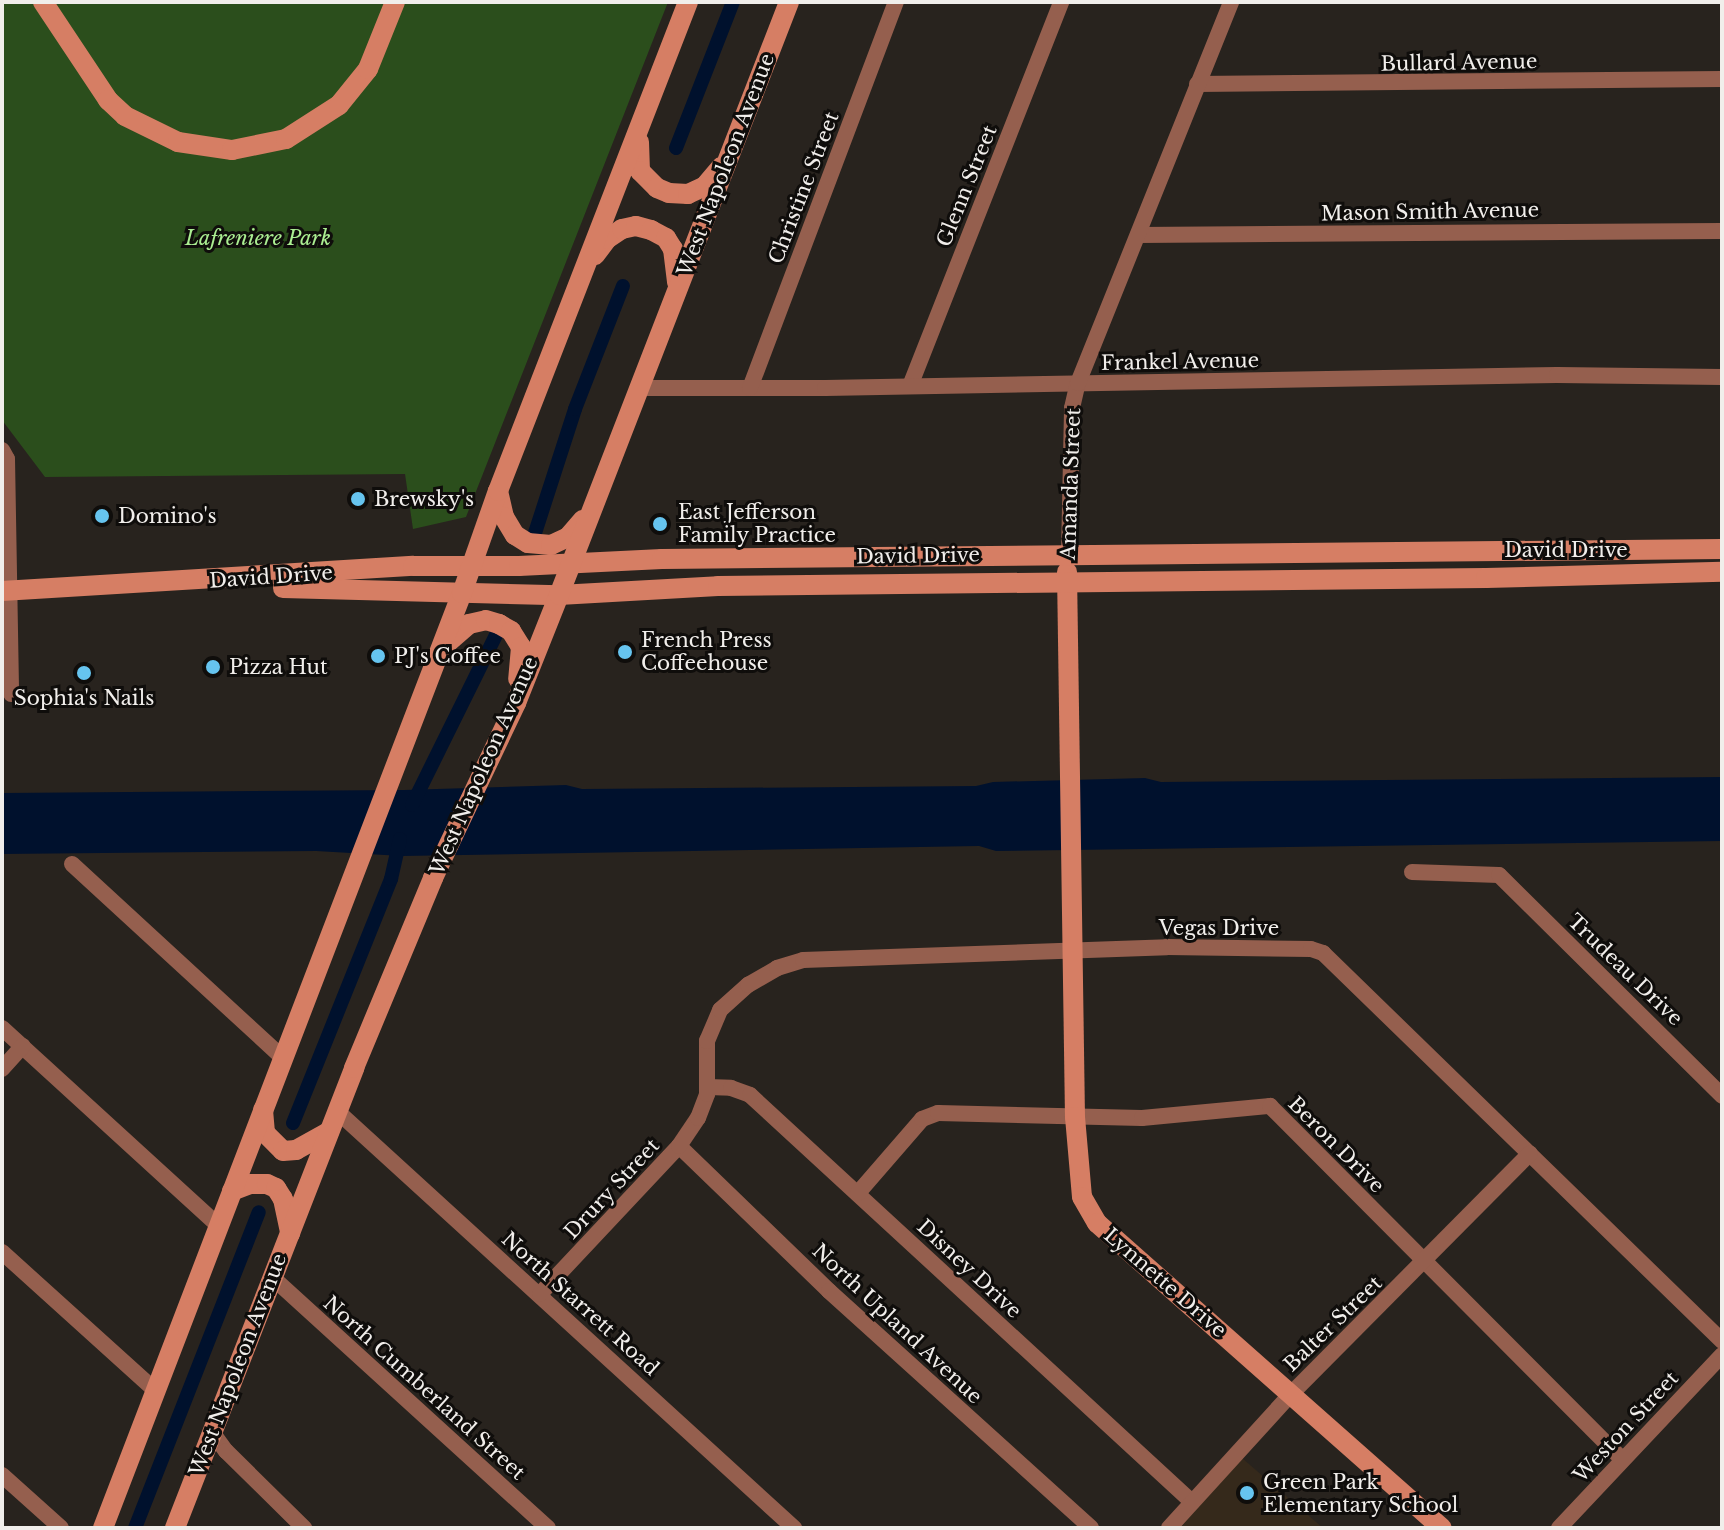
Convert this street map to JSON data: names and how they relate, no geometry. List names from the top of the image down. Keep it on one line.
{"streets":{"main road":["West Napoleon Avenue","Amanda Street","David Drive","Lynnette Drive"],"street":["Bullard Avenue","Glenn Street","Christine Street","Mason Smith Avenue","Frankel Avenue","Vegas Drive","Trudeau Drive","Beron Drive","Drury Street","Disney Drive","North Starrett Road","North Upland Avenue","Balter Street","North Cumberland Street","Weston Street"]},"crossings":[["Bullard Avenue","Amanda Street"],["West Napoleon Avenue","Frankel Avenue"],["West Napoleon Avenue","David Drive"],["West Napoleon Avenue","North Starrett Road"],["West Napoleon Avenue","North Cumberland Street"],["Glenn Street","Frankel Avenue"],["Christine Street","Frankel Avenue"],["Mason Smith Avenue","Amanda Street"],["Frankel Avenue","Amanda Street"],["Amanda Street","David Drive"],["Amanda Street","Lynnette Drive"],["Vegas Drive","Drury Street"],["Vegas Drive","Disney Drive"],["Vegas Drive","Lynnette Drive"],["Vegas Drive","North Upland Avenue"],["Vegas Drive","Balter Street"],["Beron Drive","Disney Drive"],["Beron Drive","Lynnette Drive"],["Beron Drive","Balter Street"],["Beron Drive","Weston Street"],["Drury Street","North Starrett Road"],["Drury Street","North Upland Avenue"],["Disney Drive","Balter Street"],["Lynnette Drive","Balter Street"]],"parks":["Lafreniere Park"],"places":["Brewsky's","Domino's","East Jefferson Family Practice","French Press Coffeehouse","PJ's Coffee","Pizza Hut","Sophia's Nails","Green Park Elementary School"]}
